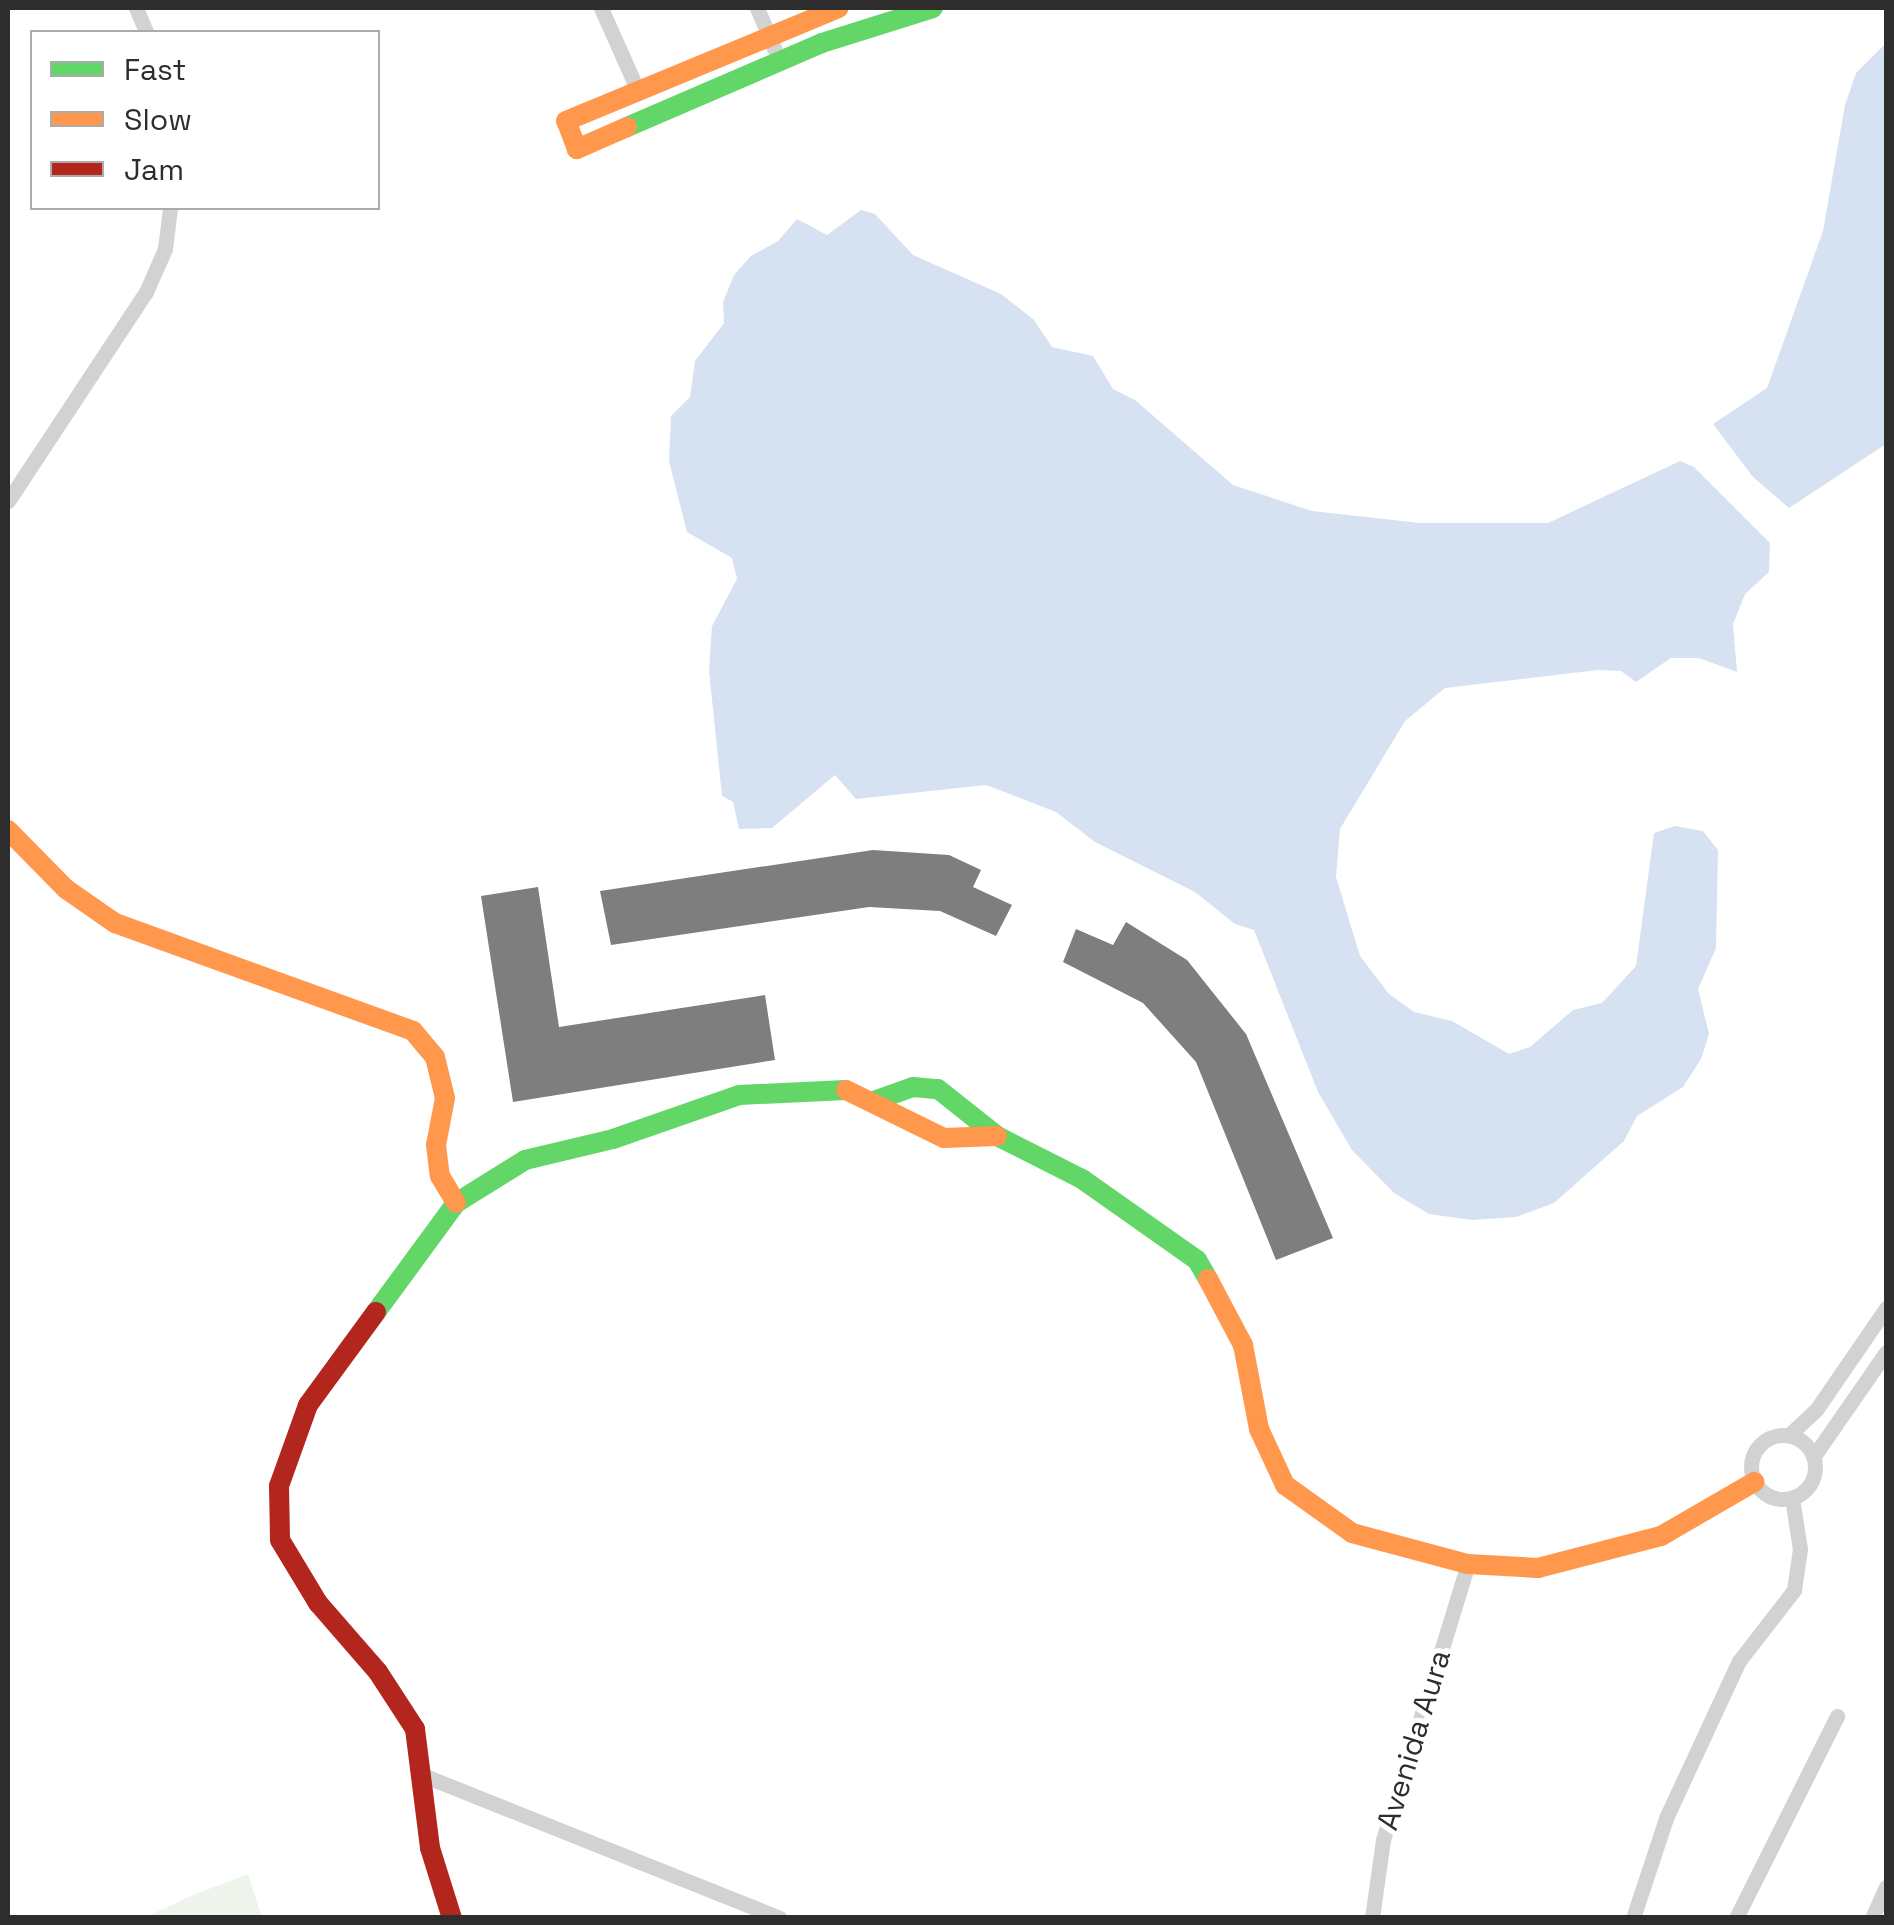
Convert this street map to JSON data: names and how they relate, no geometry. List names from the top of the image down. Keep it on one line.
{"streets":{"street":["Avenida Aura"]},"legend":["Fast","Slow","Jam"]}
